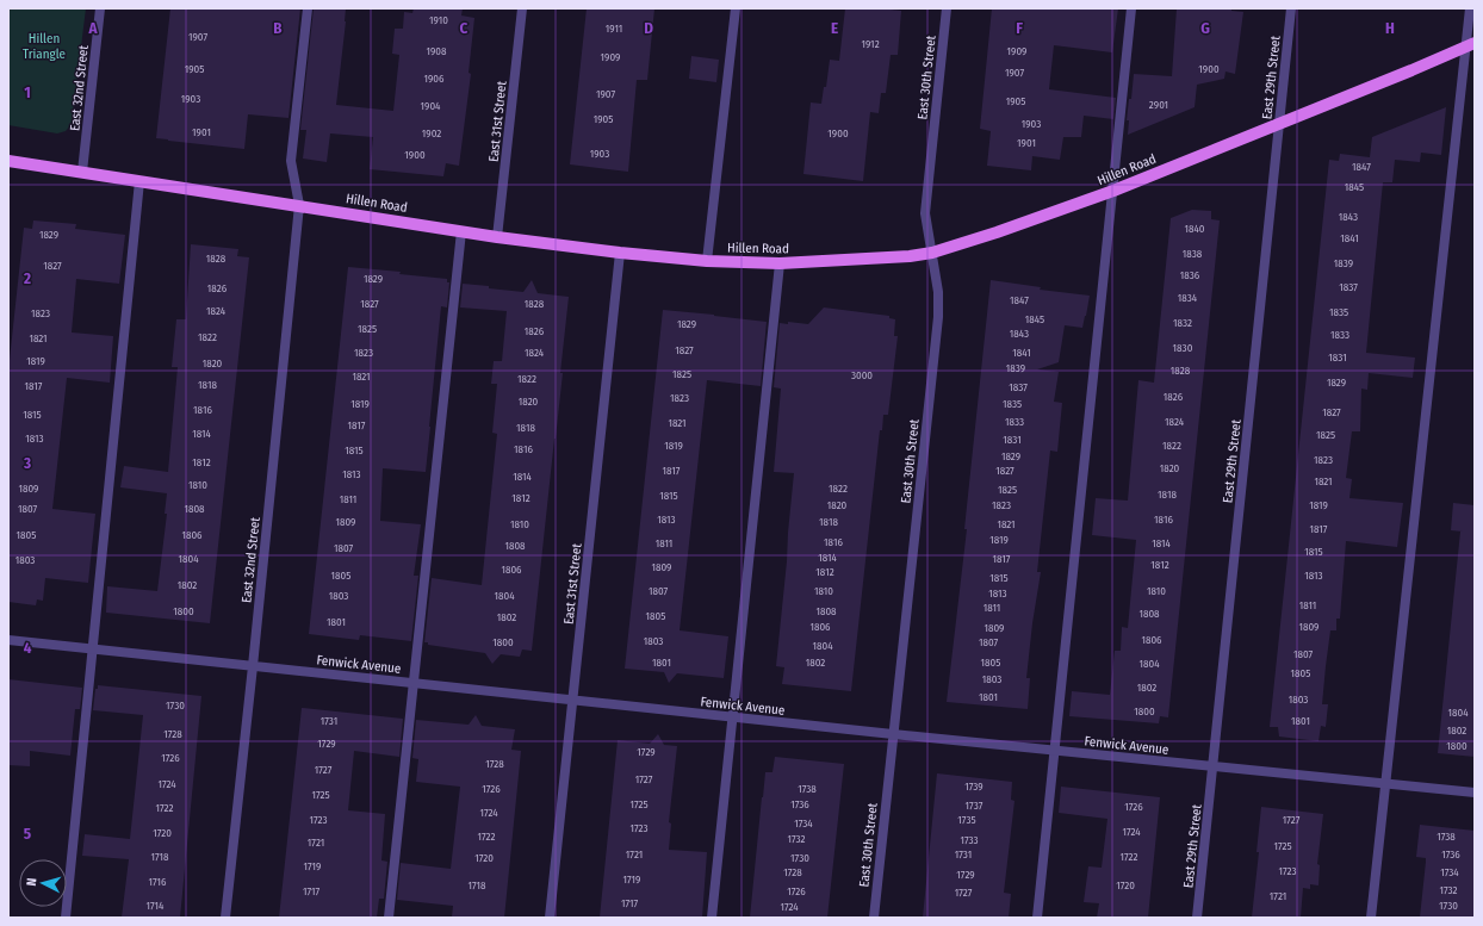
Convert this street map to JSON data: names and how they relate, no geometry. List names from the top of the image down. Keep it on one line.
{"streets":{"main road":["Hillen Road"],"street":["East 30th Street","East 29th Street","East 32nd Street","East 31st Street","Fenwick Avenue"]},"crossings":[["East 30th Street","Hillen Road"],["East 30th Street","Fenwick Avenue"],["East 29th Street","Hillen Road"],["East 29th Street","Fenwick Avenue"],["East 32nd Street","Hillen Road"],["East 32nd Street","Fenwick Avenue"],["East 31st Street","Hillen Road"],["East 31st Street","Fenwick Avenue"]],"parks":["Hillen Triangle"],"house_numbers":["1910","1911","1907","1912","1908","1909","1909","1905","1900","1907","1906","1907","1903","1905","2901","1904","1905","1903","1901","1902","1900","1901","1903","1900","1847","1845","1843","1840","1829","1841","1838","1828","1839","1827","1836","1829","1837","1826","1834","1847","1827","1828","1824","1835","1823","1845","1832","1829","1825","1826","1843","1833","1822","1821","1830","1827","1823","1824","1841","1831","1819","1820","1839","1828","1825","3000","1821","1822","1829","1818","1817","1837","1826","1823","1820","1819","1835","1816","1827","1815","1833","1824","1821","1817","1818","1814","1825","1813","1831","1819","1822","1816","1815","1829","1823","1812","1820","1817","1827","1813","1814","1821","1810","1809","1822","1825","1818","1815","1812","1811","1820","1823","1819","1807","1808","1813","1816","1809","1818","1810","1821","1817","1805","1806","1819","1816","1811","1814","1808","1807","1815","1814","1804","1817","1803","1812","1809","1806","1812","1805","1813","1815","1802","1807","1810","1810","1813","1803","1804","1811","1811","1800","1808","1808","1805","1802","1801","1806","1809","1809","1806","1803","1800","1807","1804","1807","1801","1802","1805","1804","1805","1803","1802","1801","1803","1730","1800","1804","1731","1801","1802","1728","1729","1800","1729","1726","1728","1727","1727","1724","1739","1726","1738","1725","1725","1736","1737","1726","1722","1724","1723","1735","1727","1734","1723","1724","1720","1722","1738","1732","1733","1721","1725","1721","1731","1736","1718","1722","1720","1730","1719","1723","1728","1734","1729","1719","1716","1718","1720","1732","1717","1726","1727","1721","1717","1714","1730","1724"],"north":"left","grid":{"columns":["A","B","C","D","E","F","G","H"],"rows":["1","2","3","4","5"]}}
